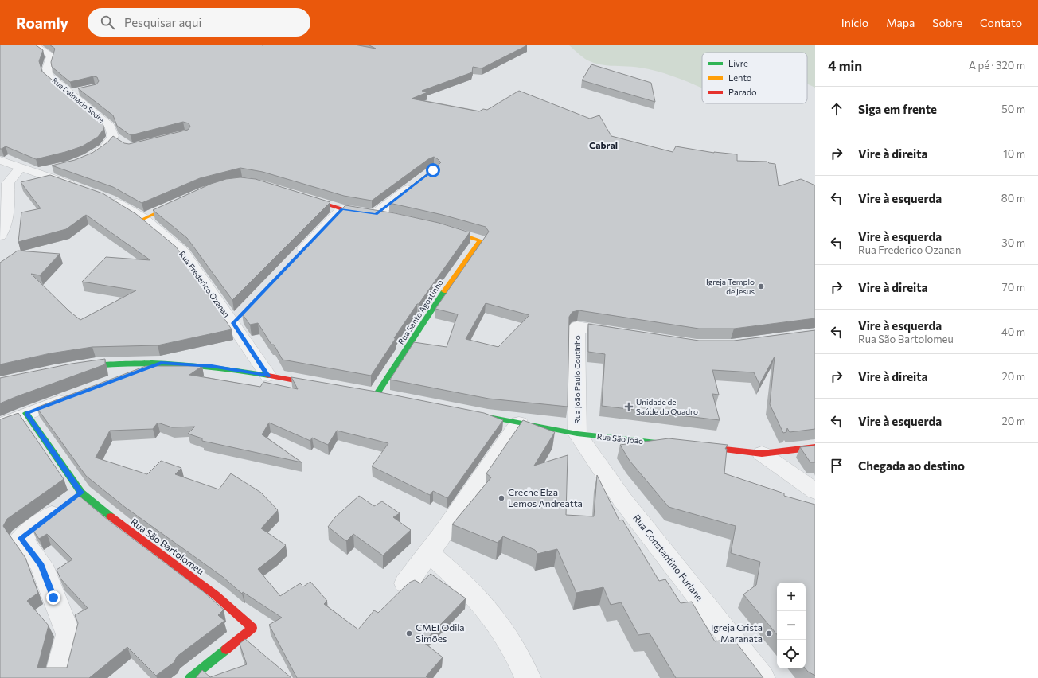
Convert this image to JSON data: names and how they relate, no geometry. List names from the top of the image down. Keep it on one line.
{"streets":{"street":["Rua Dalmacio Sodre","Rua Frederico Ozanan","Rua Santo Agostinho","Rua João Paulo Coutinho","Rua São João","Rua São Bartolomeu","Rua Constantino Furlane"]},"crossings":[["Rua João Paulo Coutinho","Rua São João"],["Rua João Paulo Coutinho","Rua Constantino Furlane"],["Rua São João","Rua Constantino Furlane"]],"districts":["Cabral"],"places":{"other":["Igreja Templo de Jesus","Creche Elza Lemos Andreatta","CMEI Odila Simões","Igreja Cristã Maranata"],"health":["Unidade de Saúde do Quadro"]},"legend":["Livre","Lento","Parado"],"page":{"header":"Roamly","search":"Pesquisar aqui","nav":["Início","Mapa","Sobre","Contato"],"heading":["4 min","A pé · 320 m"],"list":[["Siga em frente","50 m"],["Vire à direita","10 m"],["Vire à esquerda","80 m"],["Vire à esquerda","Rua Frederico Ozanan","30 m"],["Vire à direita","70 m"],["Vire à esquerda","Rua São Bartolomeu","40 m"],["Vire à direita","20 m"],["Vire à esquerda","20 m"],"Chegada ao destino"],"map_buttons":["+","−"]}}
